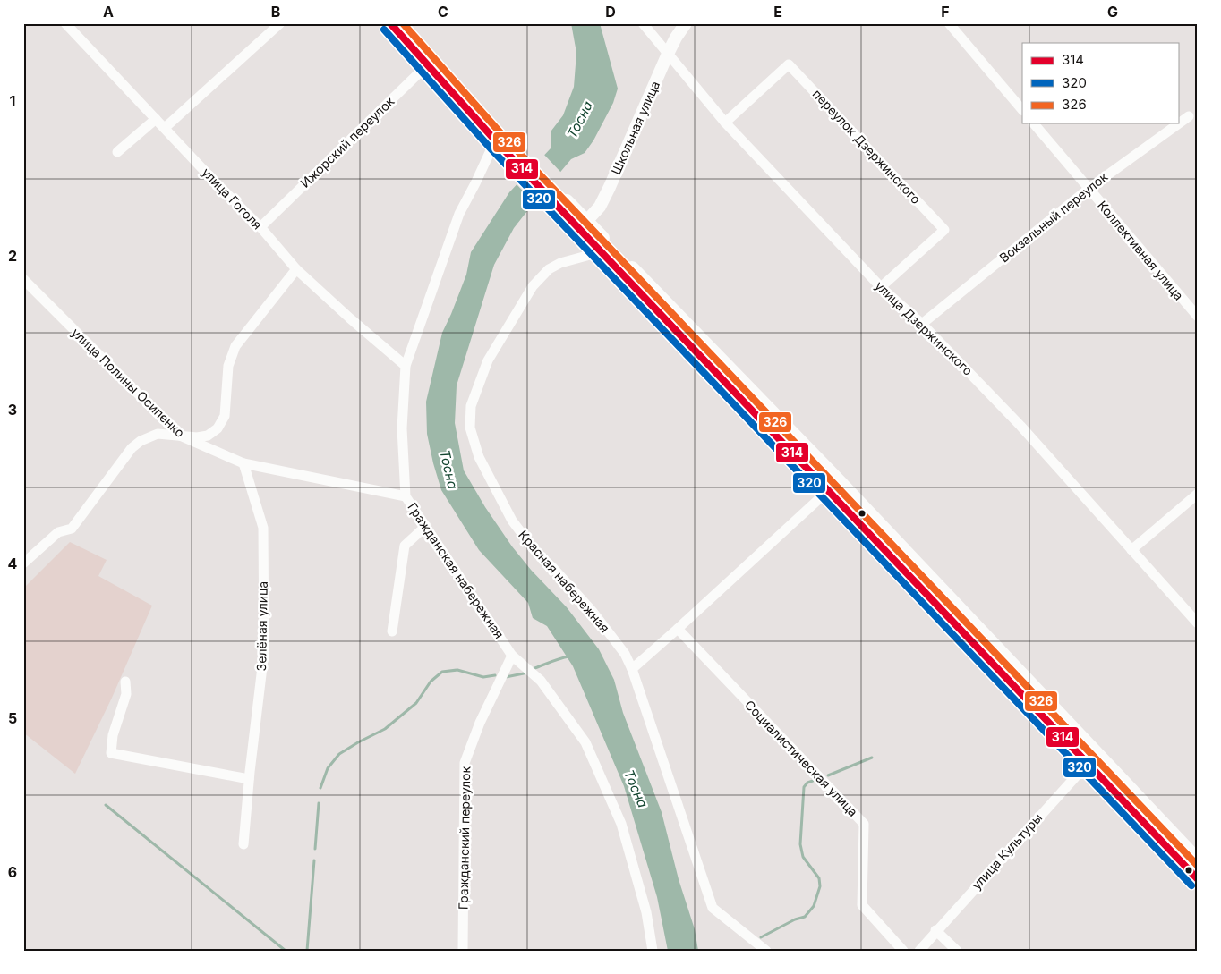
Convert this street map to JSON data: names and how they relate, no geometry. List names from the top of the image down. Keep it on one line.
{"streets":{"street":["Школьная улица","Ижорский переулок","переулок Дзержинского","улица Гоголя","Вокзальный переулок","Коллективная улица","улица Дзержинского","улица Полины Осипенко","Гражданская набережная","Красная набережная","Зелёная улица","Социалистическая улица","Гражданский переулок","улица Культуры"]},"crossings":[["Школьная улица","улица Дзержинского"],["Ижорский переулок","улица Гоголя"],["переулок Дзержинского","улица Дзержинского"],["улица Гоголя","Гражданская набережная"],["Вокзальный переулок","Коллективная улица"],["Вокзальный переулок","улица Дзержинского"],["улица Полины Осипенко","Гражданская набережная"],["улица Полины Осипенко","Зелёная улица"],["Гражданская набережная","Гражданский переулок"]],"water":["Тосна"],"lines":["transit line 314","transit line 326","transit line 320"],"legend":["314","320","326"],"grid":{"columns":["A","B","C","D","E","F","G"],"rows":["1","2","3","4","5","6"]}}
